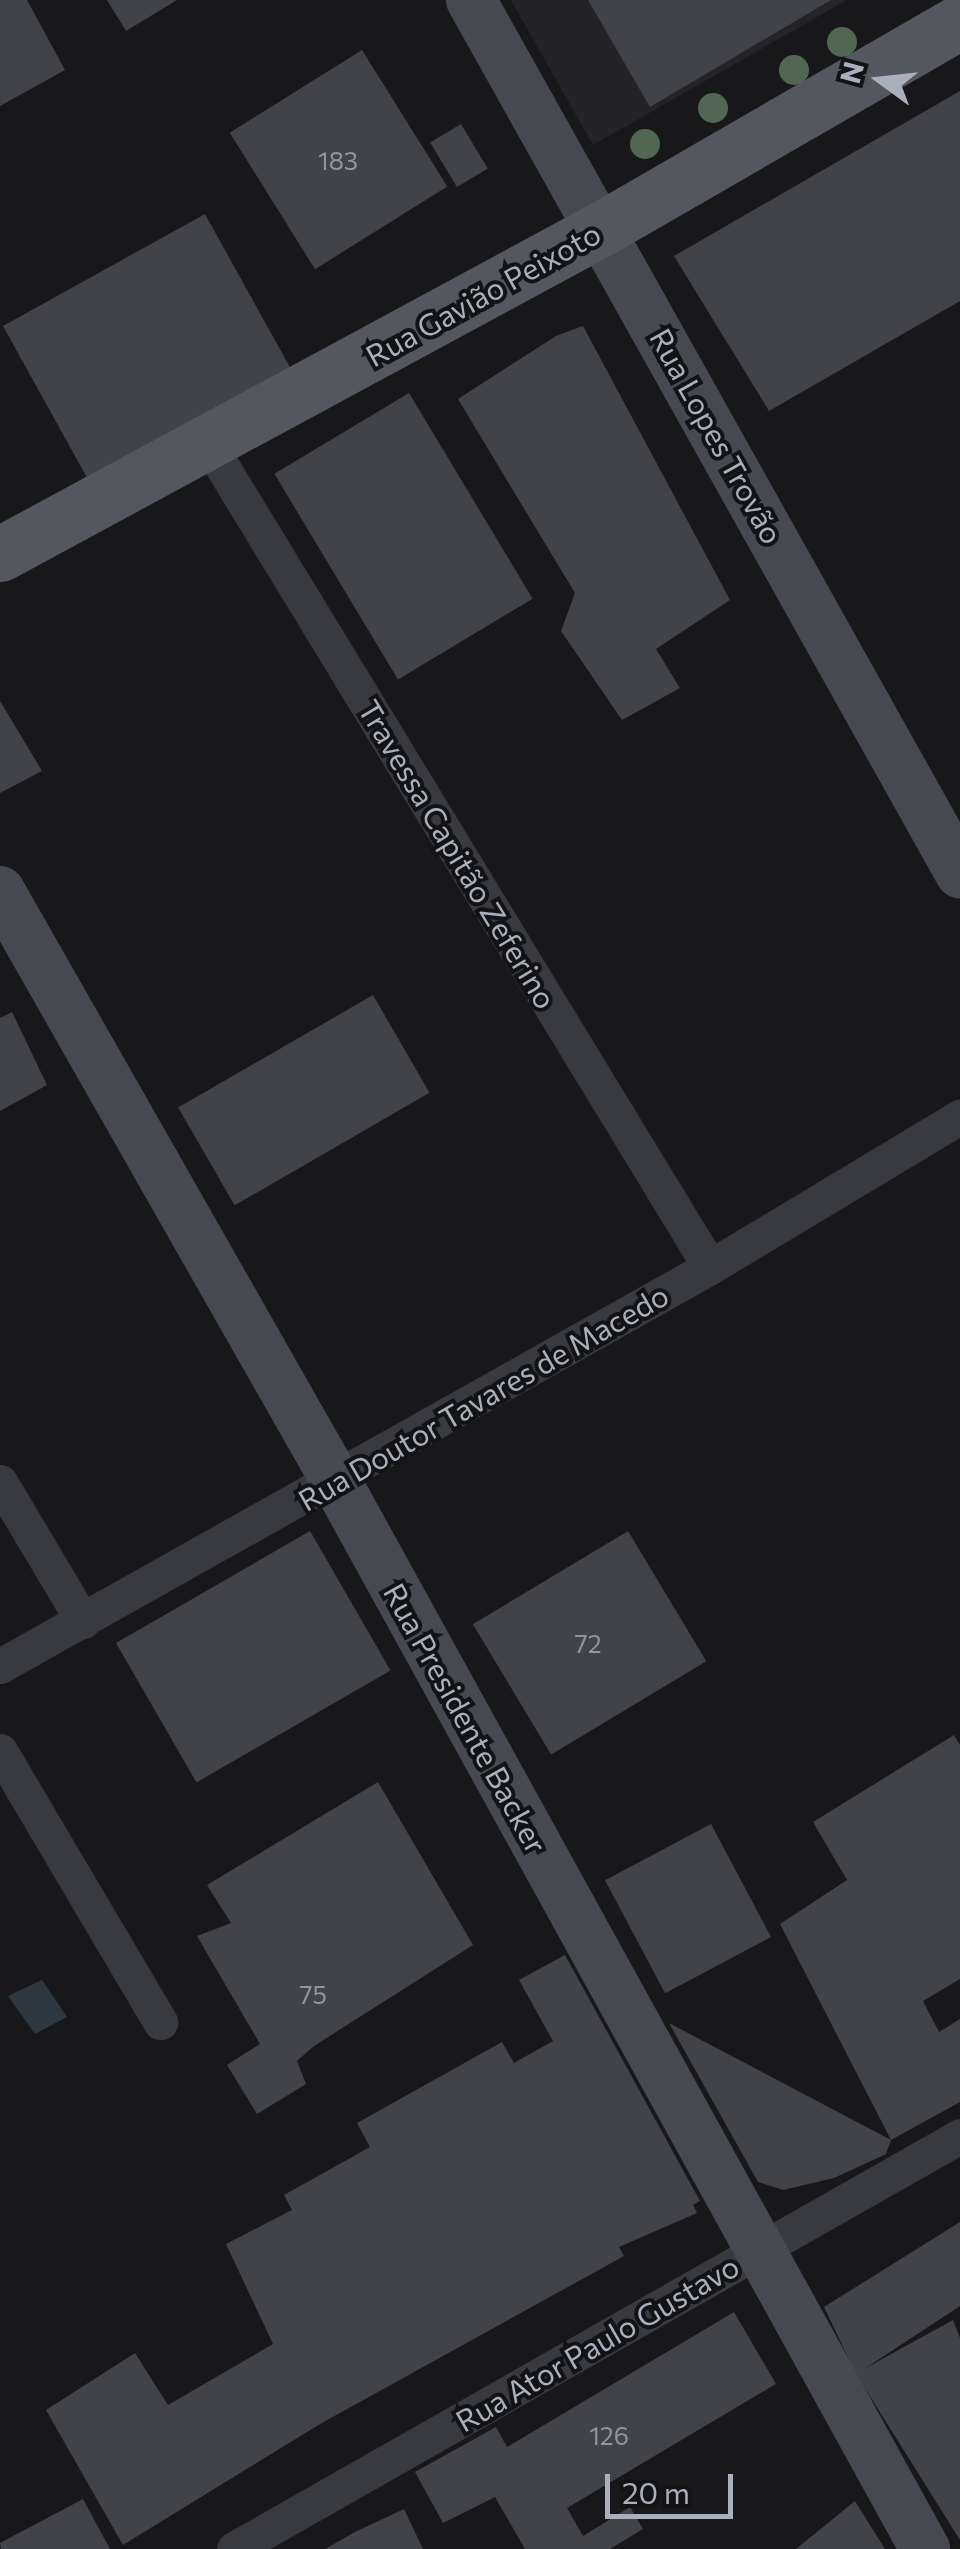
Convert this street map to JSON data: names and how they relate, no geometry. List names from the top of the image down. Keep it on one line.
{"streets":{"main road":["Rua Gavião Peixoto"],"street":["Rua Lopes Trovão","Travessa Capitão Zeferino","Rua Doutor Tavares de Macedo","Rua Presidente Backer","Rua Ator Paulo Gustavo"]},"crossings":[["Rua Gavião Peixoto","Rua Lopes Trovão"],["Rua Gavião Peixoto","Travessa Capitão Zeferino"],["Travessa Capitão Zeferino","Rua Doutor Tavares de Macedo"],["Rua Doutor Tavares de Macedo","Rua Presidente Backer"],["Rua Presidente Backer","Rua Ator Paulo Gustavo"]],"house_numbers":["183","72","75","126"],"scale_bar":"20 m","north":"left"}
